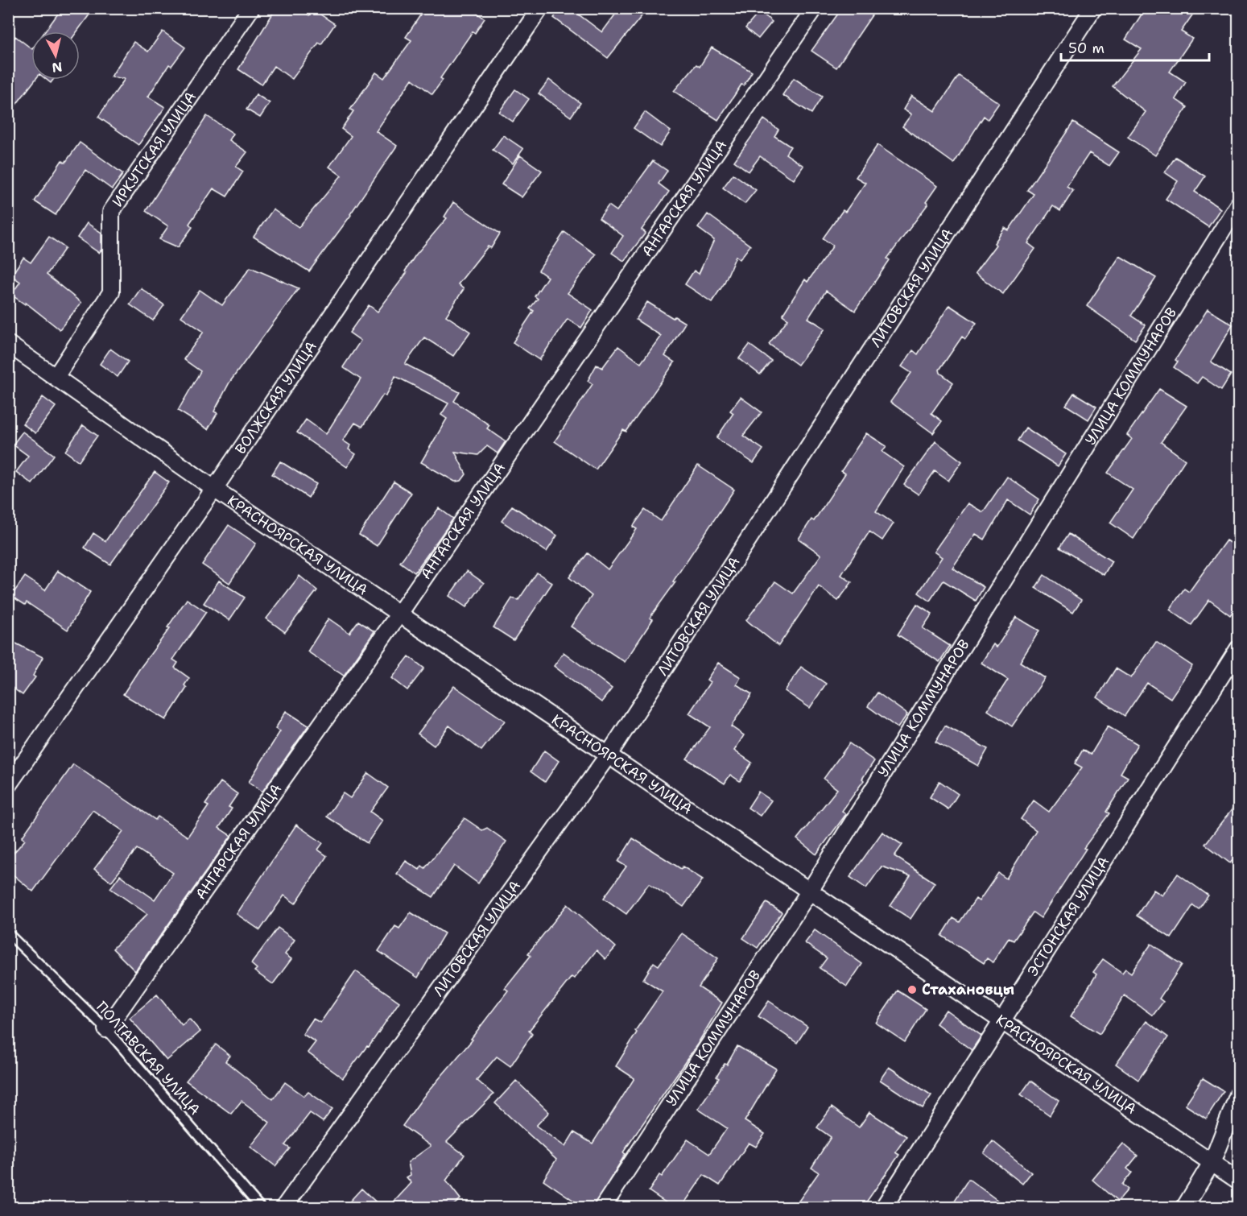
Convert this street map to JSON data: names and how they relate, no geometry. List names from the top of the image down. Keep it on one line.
{"streets":{"street":["ИРКУТСКАЯ УЛИЦА","АНГАРСКАЯ УЛИЦА","ЛИТОВСКАЯ УЛИЦА","УЛИЦА КОММУНАРОВ","ВОЛЖСКАЯ УЛИЦА","КРАСНОЯРСКАЯ УЛИЦА","ЭСТОНСКАЯ УЛИЦА"],"lane":["ПОЛТАВСКАЯ УЛИЦА"]},"crossings":[["ИРКУТСКАЯ УЛИЦА","КРАСНОЯРСКАЯ УЛИЦА"],["АНГАРСКАЯ УЛИЦА","КРАСНОЯРСКАЯ УЛИЦА"],["АНГАРСКАЯ УЛИЦА","ПОЛТАВСКАЯ УЛИЦА"],["ЛИТОВСКАЯ УЛИЦА","КРАСНОЯРСКАЯ УЛИЦА"],["УЛИЦА КОММУНАРОВ","КРАСНОЯРСКАЯ УЛИЦА"],["ВОЛЖСКАЯ УЛИЦА","КРАСНОЯРСКАЯ УЛИЦА"],["КРАСНОЯРСКАЯ УЛИЦА","ЭСТОНСКАЯ УЛИЦА"]],"places":["Стахановцы"],"scale_bar":"50 m","north":"bottom"}
